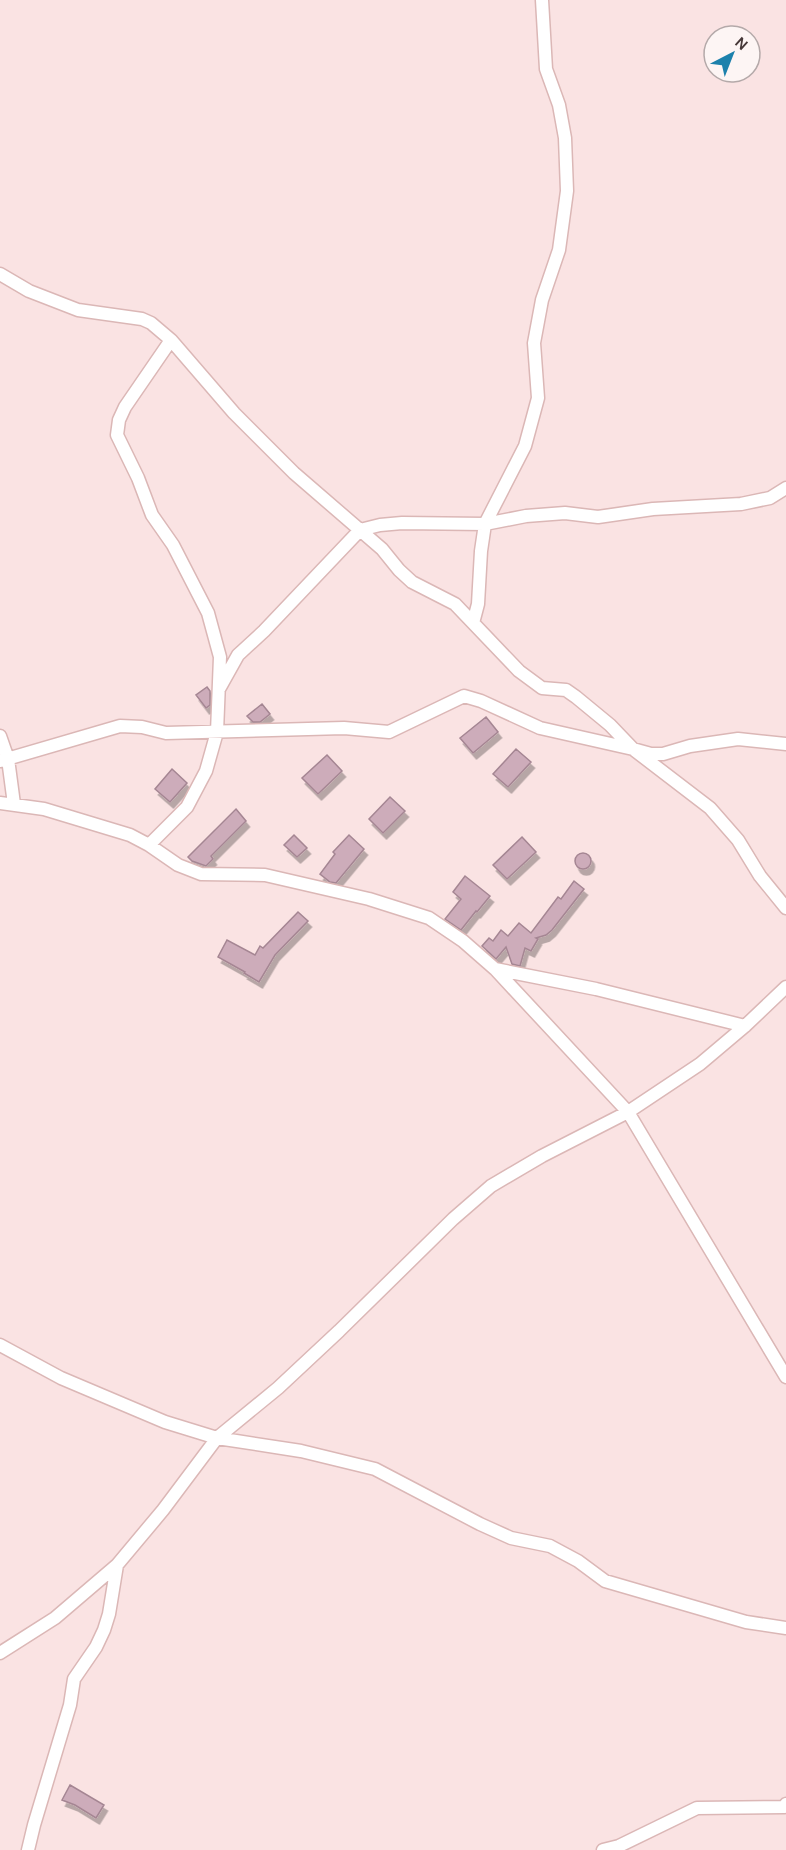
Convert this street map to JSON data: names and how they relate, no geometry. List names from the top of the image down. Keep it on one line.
{"north":"top right"}
